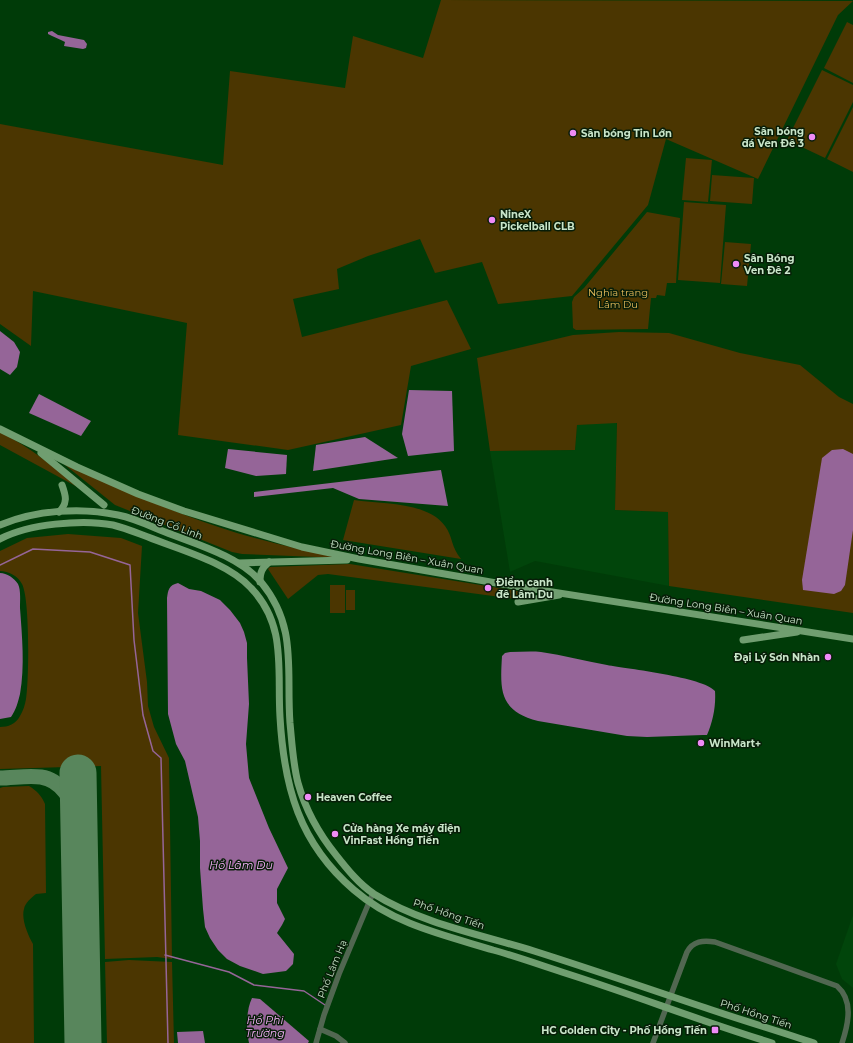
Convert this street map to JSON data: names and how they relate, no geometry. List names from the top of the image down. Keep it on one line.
{"streets":{"main road":["Đường Cổ Linh","Đường Long Biên – Xuân Quan","Phố Hồng Tiến"],"street":["Phố Lâm Hạ"]},"crossings":[["Đường Cổ Linh","Phố Hồng Tiến"],["Phố Hồng Tiến","Phố Lâm Hạ"]],"water":["Hồ Lâm Du","Hồ Phi Trường"],"parks":["Nghĩa trang Lâm Du"],"places":{"other":["Sân bóng Tin Lớn","Sân bóng đá Ven Đê 3","NineX Pickelball CLB","Sân Bóng Ven Đê 2","Điểm canh đê Lâm Du","Đại Lý Sơn Nhàn","WinMart+","Heaven Coffee","Cửa hàng Xe máy điện VinFast Hồng Tiến"],"transit":["HC Golden City - Phố Hồng Tiến"]}}
